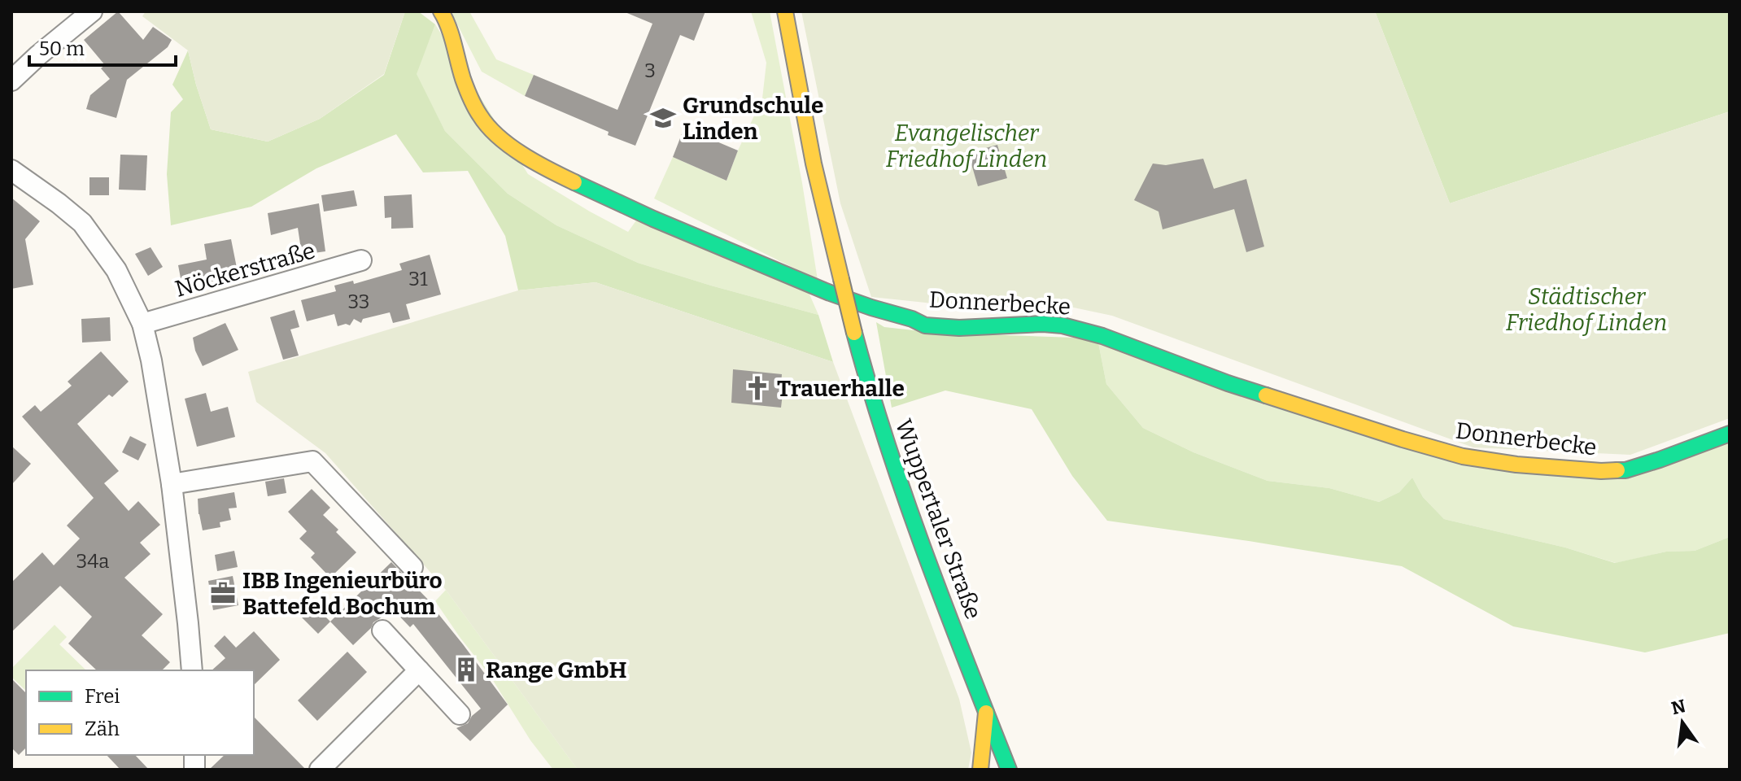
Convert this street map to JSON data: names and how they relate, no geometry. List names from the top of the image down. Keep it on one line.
{"streets":{"street":["Nöckerstraße","Donnerbecke","Wuppertaler Straße"]},"parks":["Evangelischer Friedhof Linden","Städtischer Friedhof Linden"],"places":{"school or university":["Grundschule Linden"],"church":["Trauerhalle"],"office":["IBB Ingenieurbüro Battefeld Bochum"],"building":["Range GmbH"]},"house_numbers":["3","31","33","34a"],"legend":["Frei","Zäh"],"scale_bar":"50 m","north":"top"}
